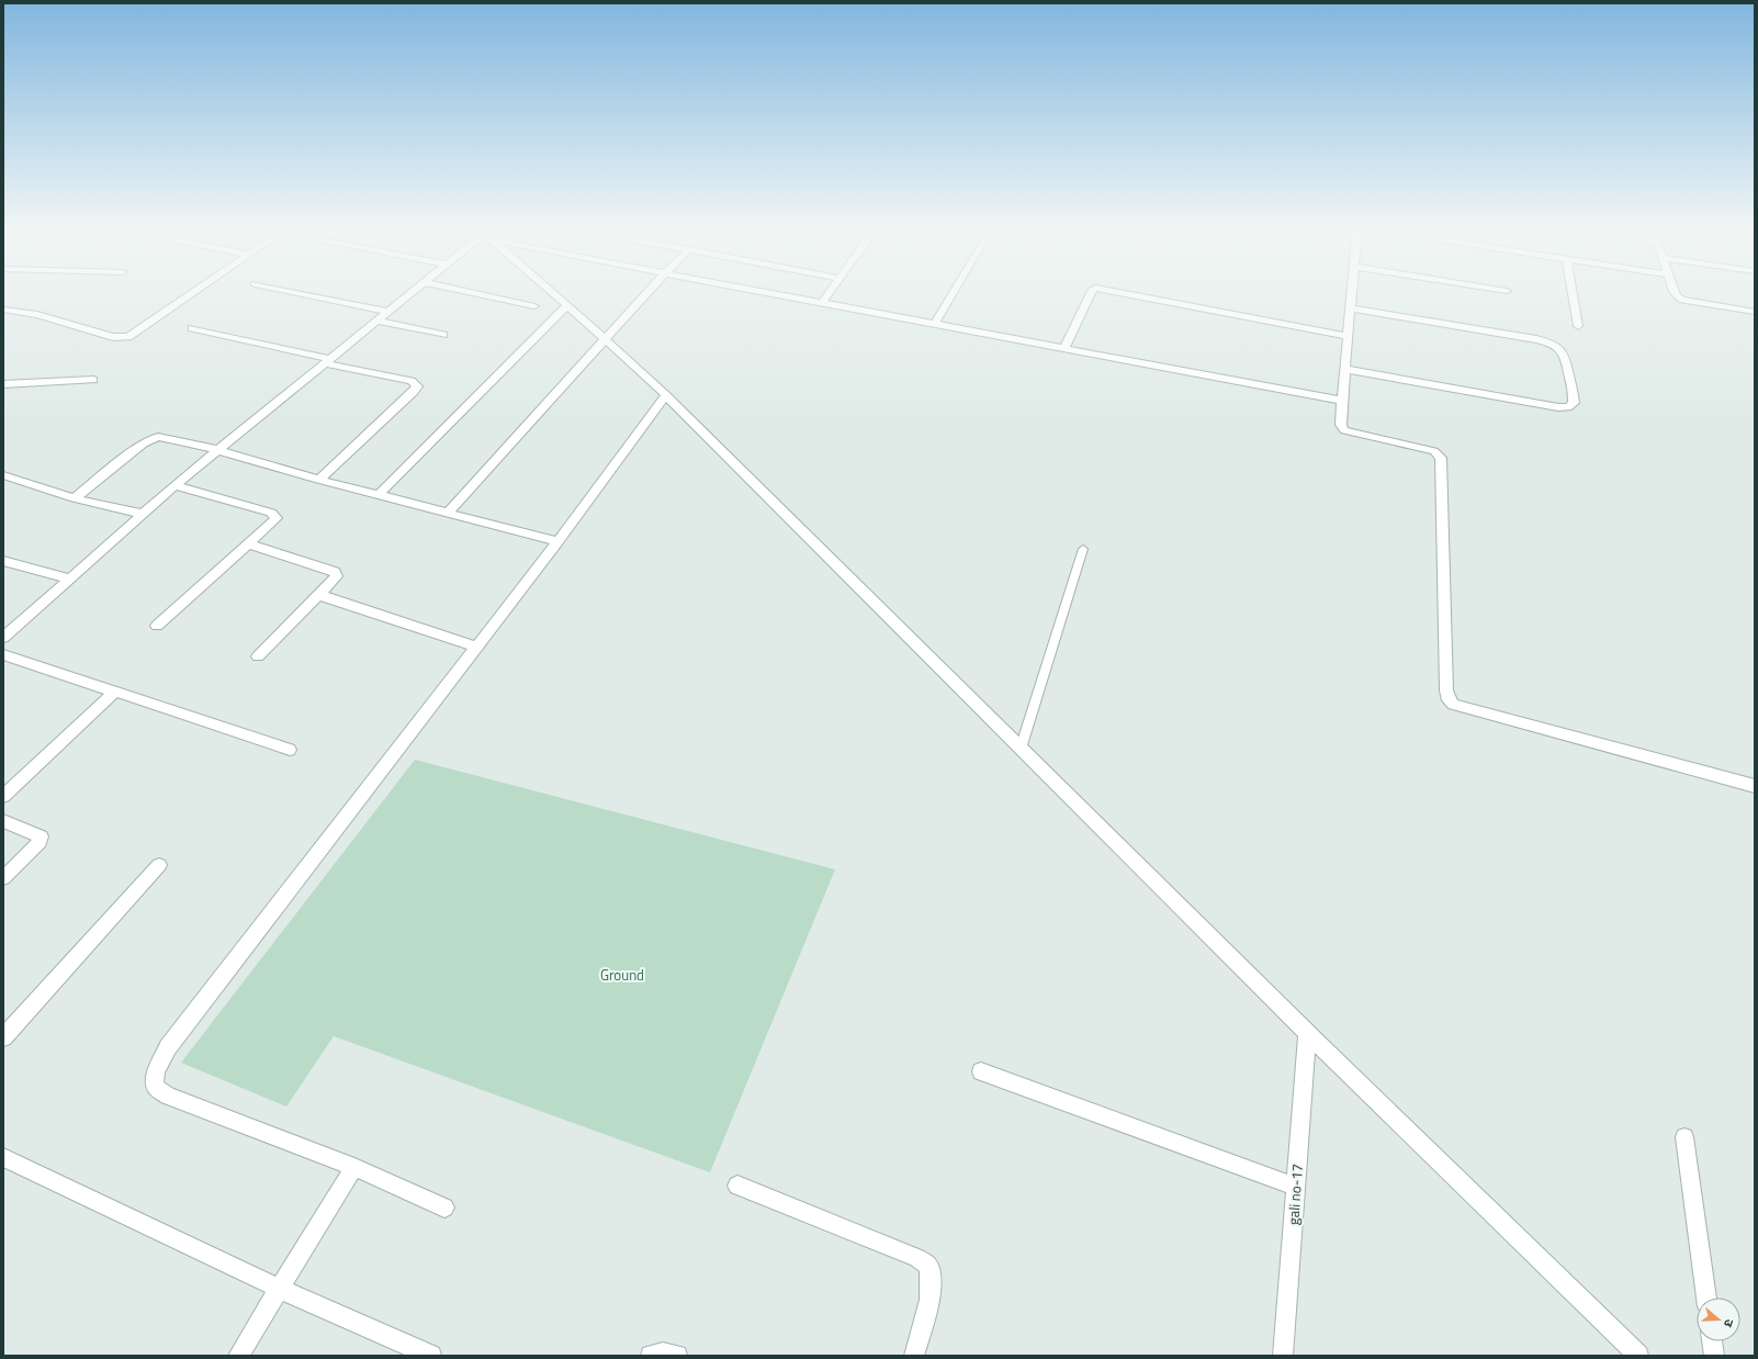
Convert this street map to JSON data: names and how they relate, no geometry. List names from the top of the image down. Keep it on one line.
{"streets":{"street":["gali no-17"]},"parks":["Ground"],"north":"right"}
